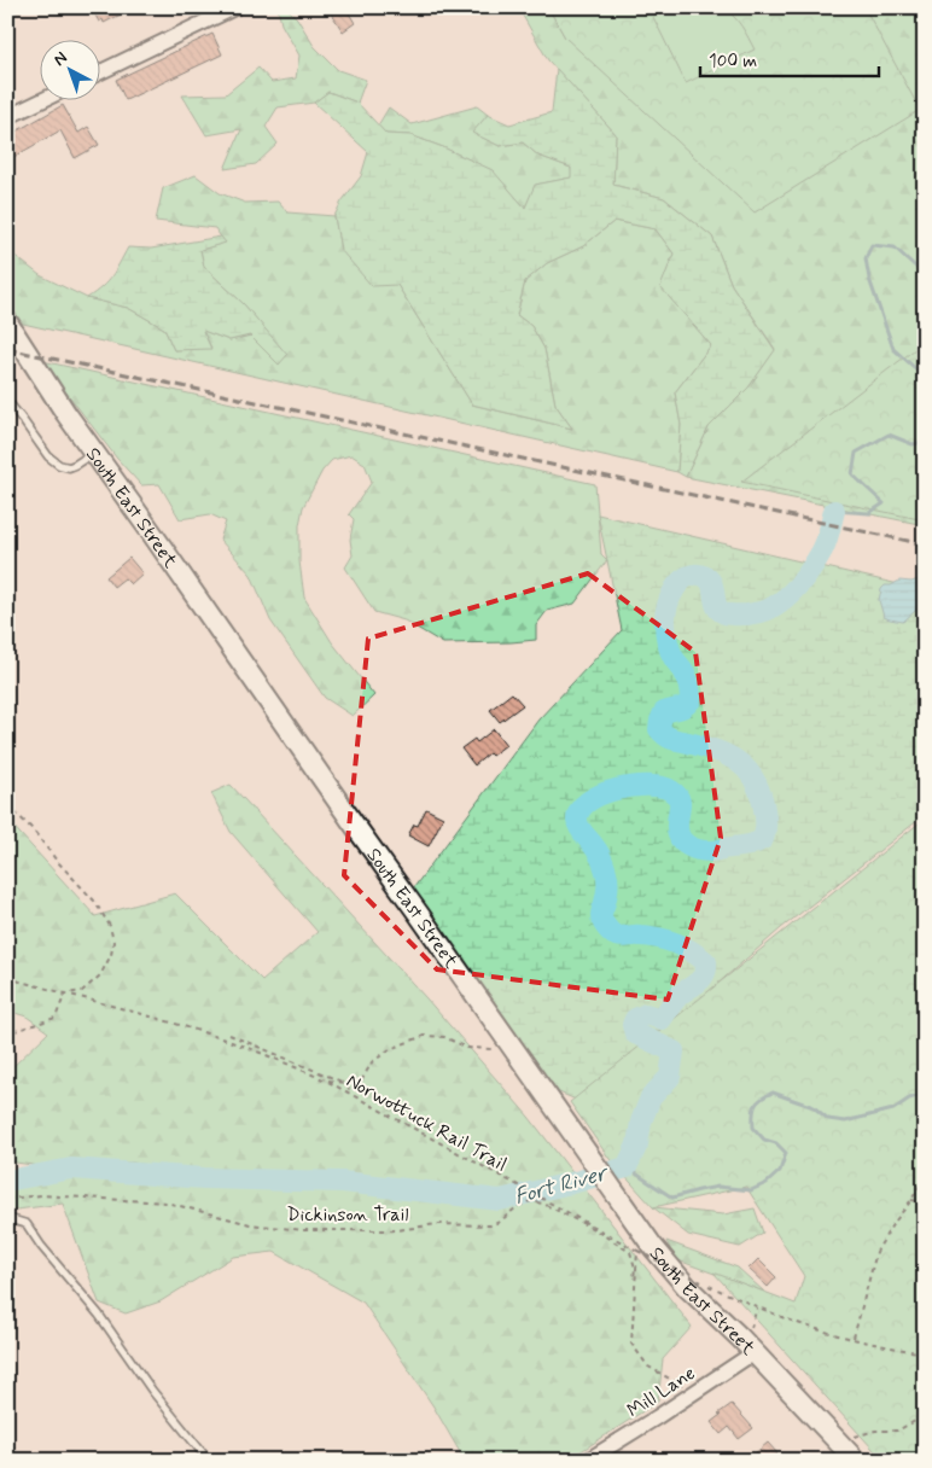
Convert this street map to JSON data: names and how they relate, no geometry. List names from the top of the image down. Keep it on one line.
{"streets":{"main road":["South East Street"],"street":["Mill Lane"],"path":["Norwottuck Rail Trail","Dickinson Trail"]},"crossings":[["South East Street","Mill Lane"]],"water":["Fort River"],"scale_bar":"100 m","north":"top left"}
